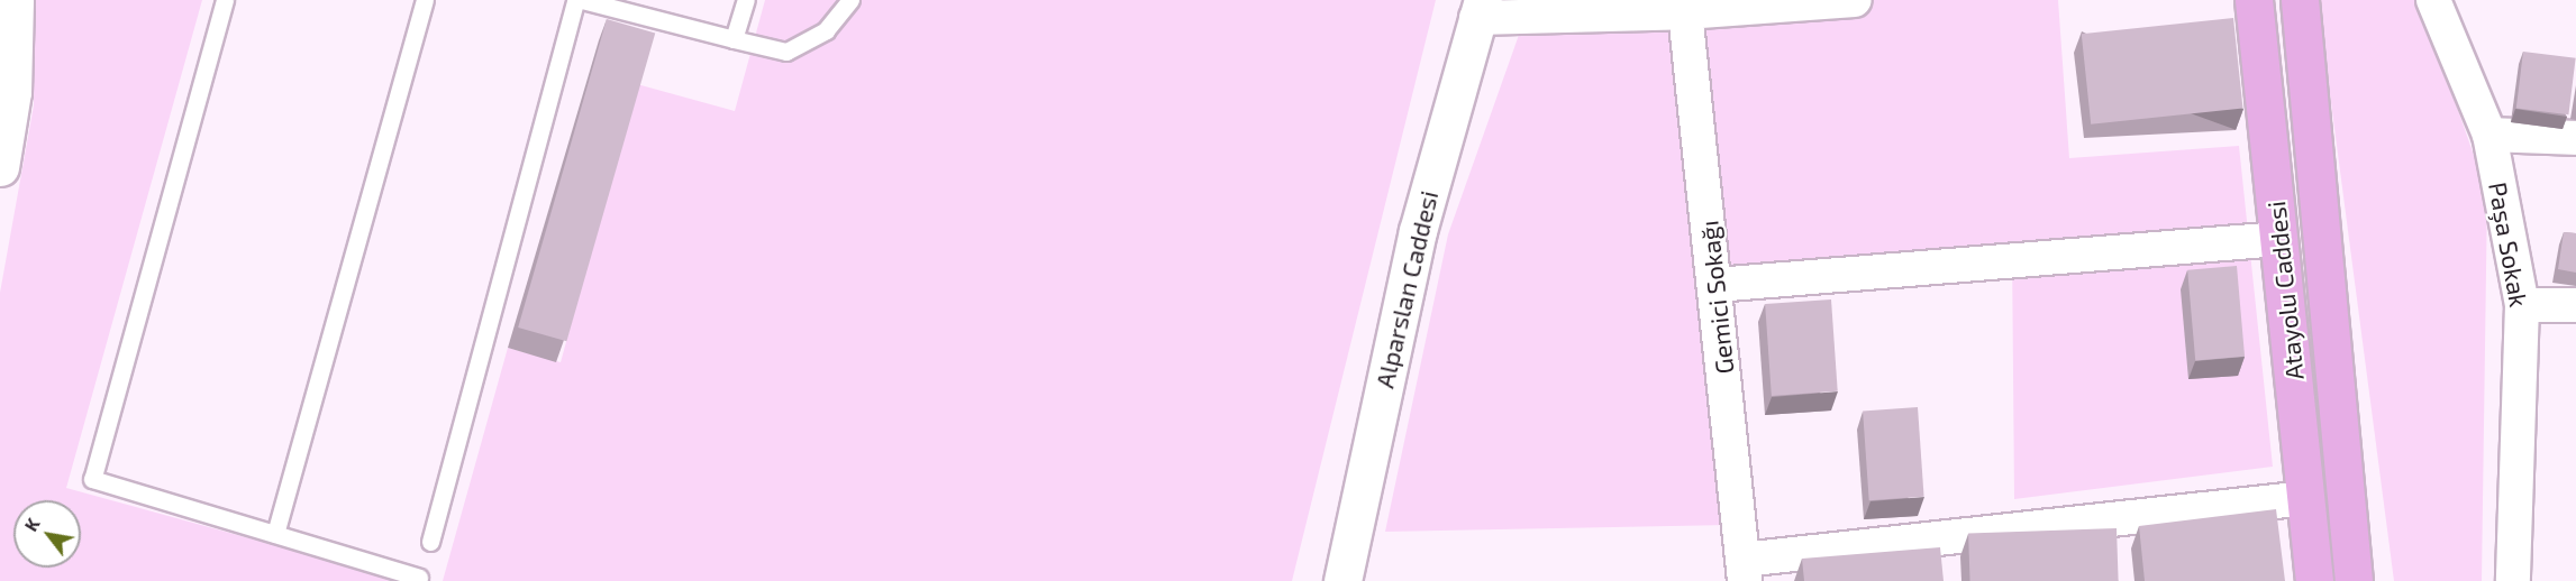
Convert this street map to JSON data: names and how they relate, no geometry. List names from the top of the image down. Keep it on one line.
{"streets":{"main road":["Atayolu Caddesi"],"street":["Paşa Sokak","Alparslan Caddesi","Gemici Sokağı"]},"north":"top left"}
